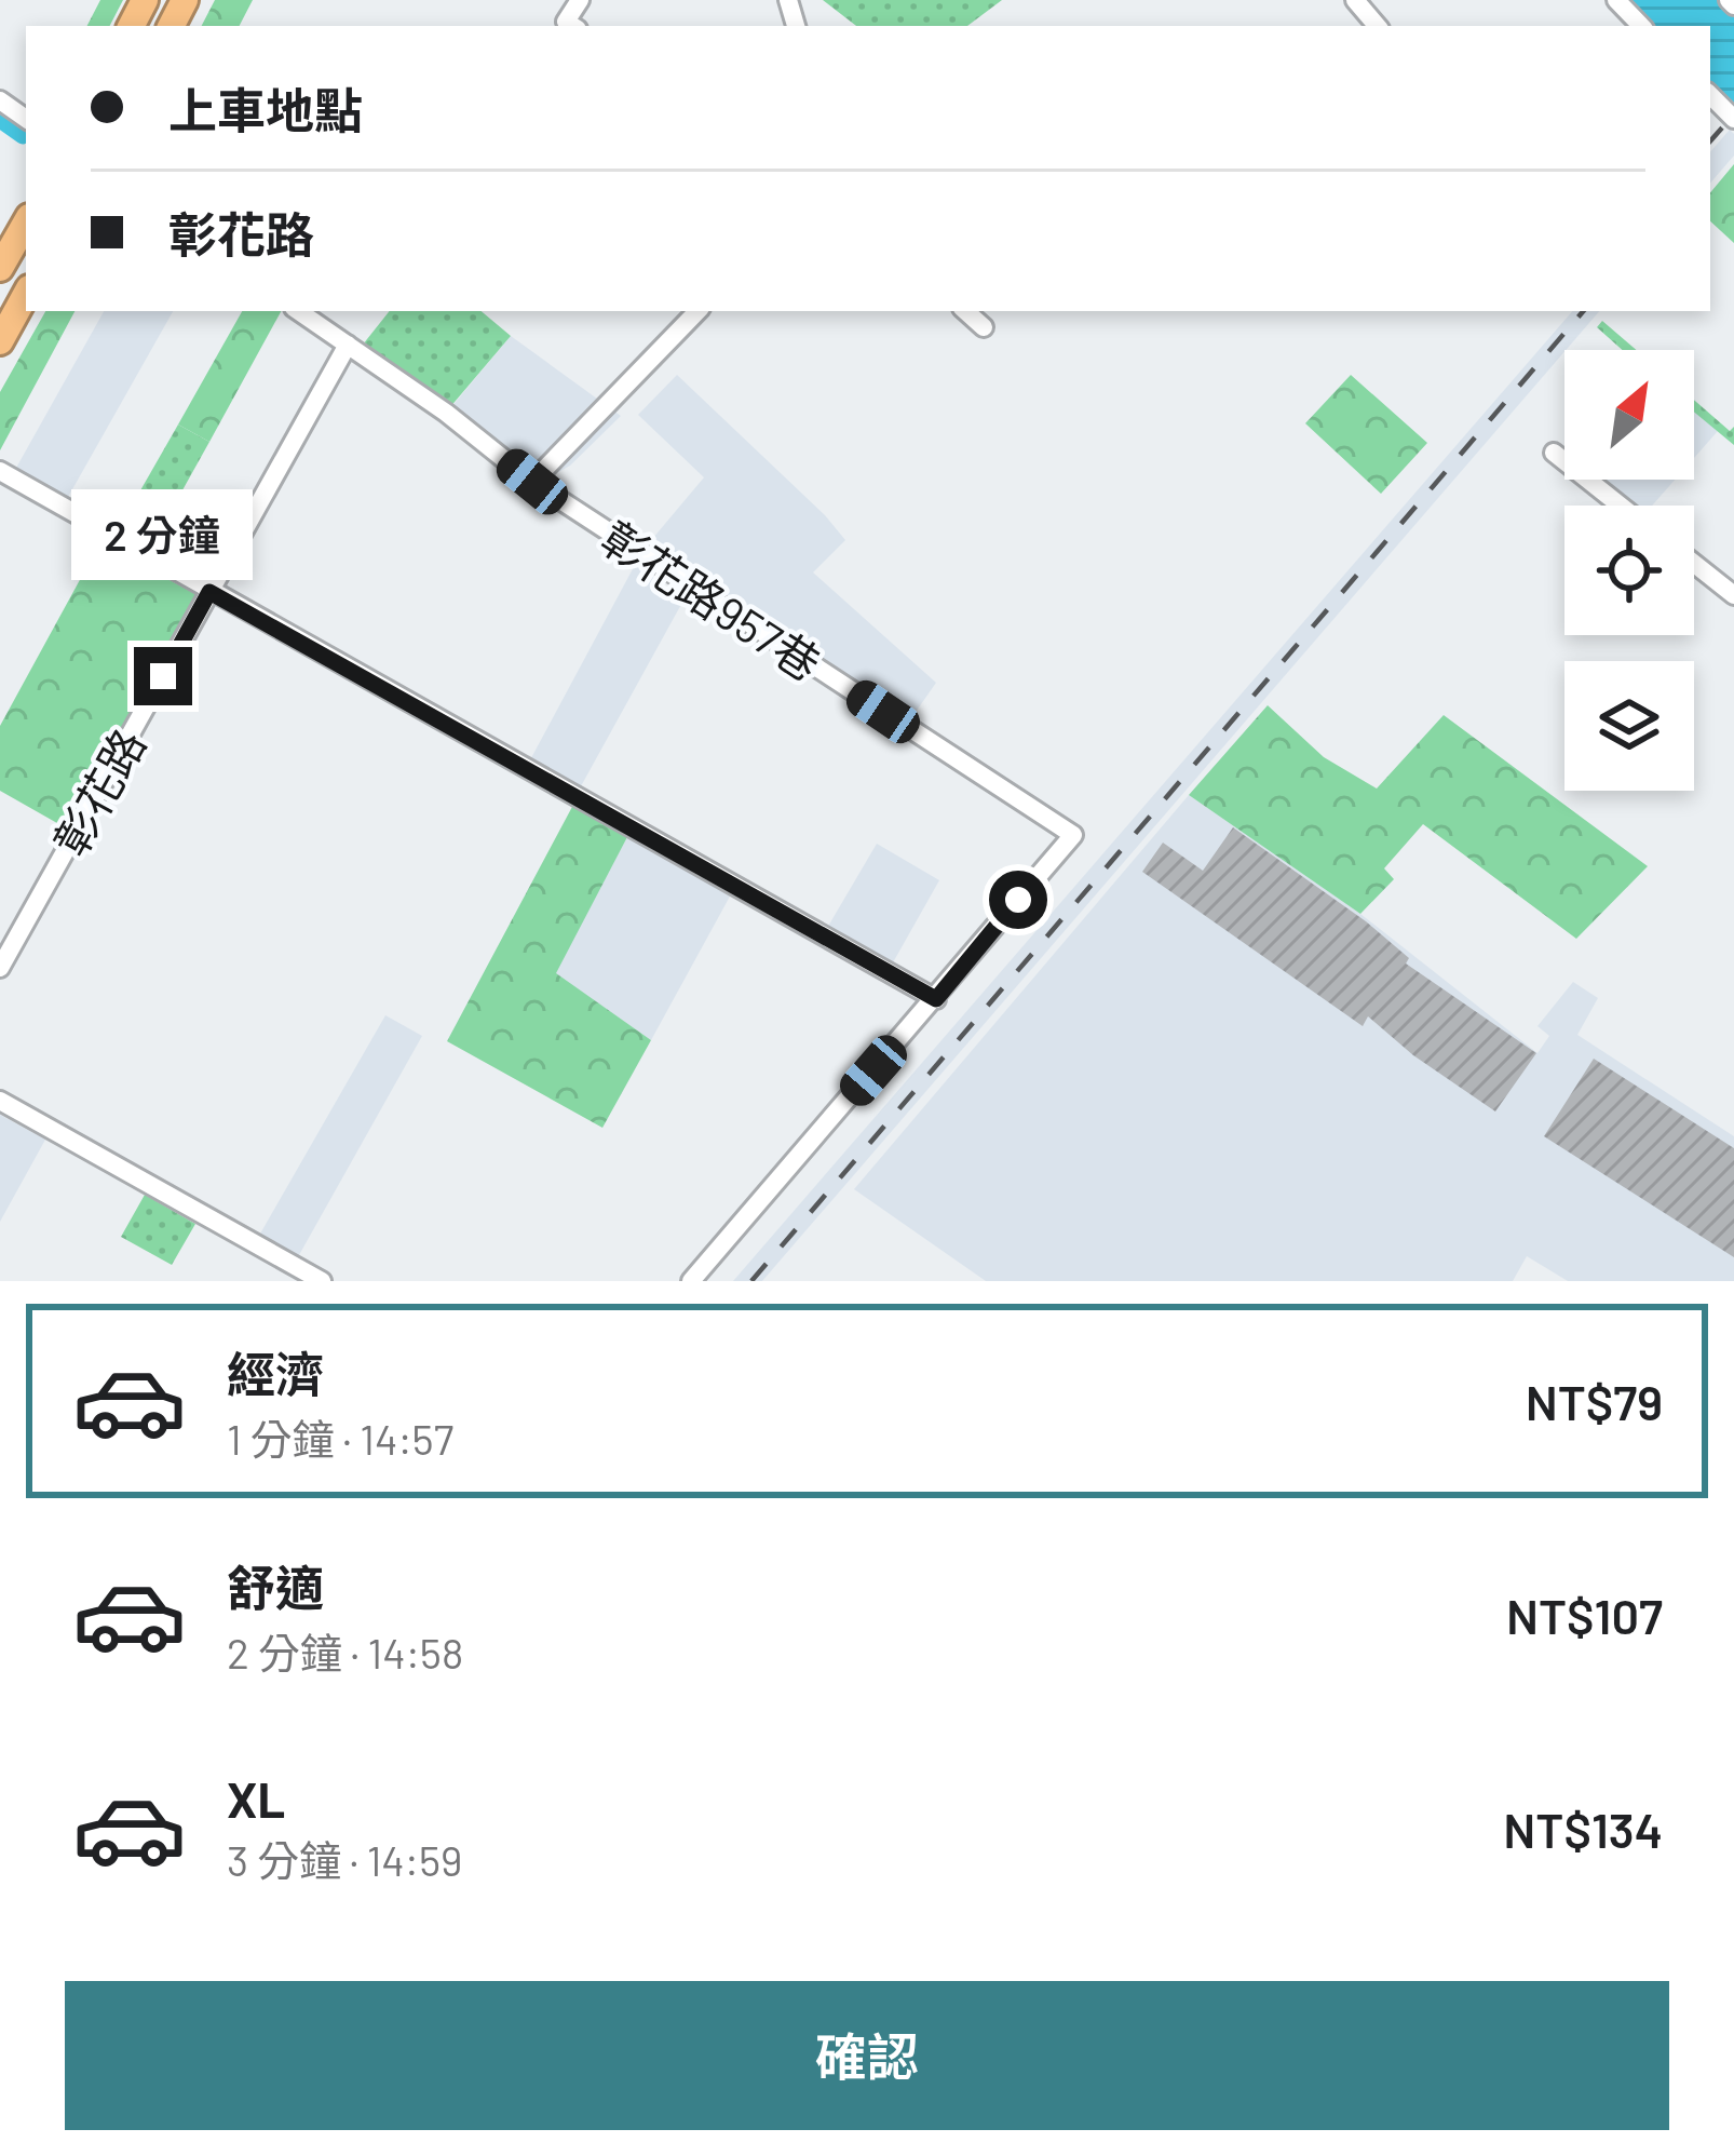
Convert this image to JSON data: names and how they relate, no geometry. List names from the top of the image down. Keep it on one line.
{"streets":{"street":["彰花路957巷","彰花路"]},"crossings":[["彰花路957巷","彰花路"]],"north":"top right","page":{"banner":["上車地點","彰花路"],"bubble":"2 分鐘","list":[{"name":"經濟","note":"1 分鐘 · 14:57","value":"NT$79"},{"name":"舒適","note":"2 分鐘 · 14:58","value":"NT$107"},{"name":"XL","note":"3 分鐘 · 14:59","value":"NT$134"}],"buttons":"確認"}}
